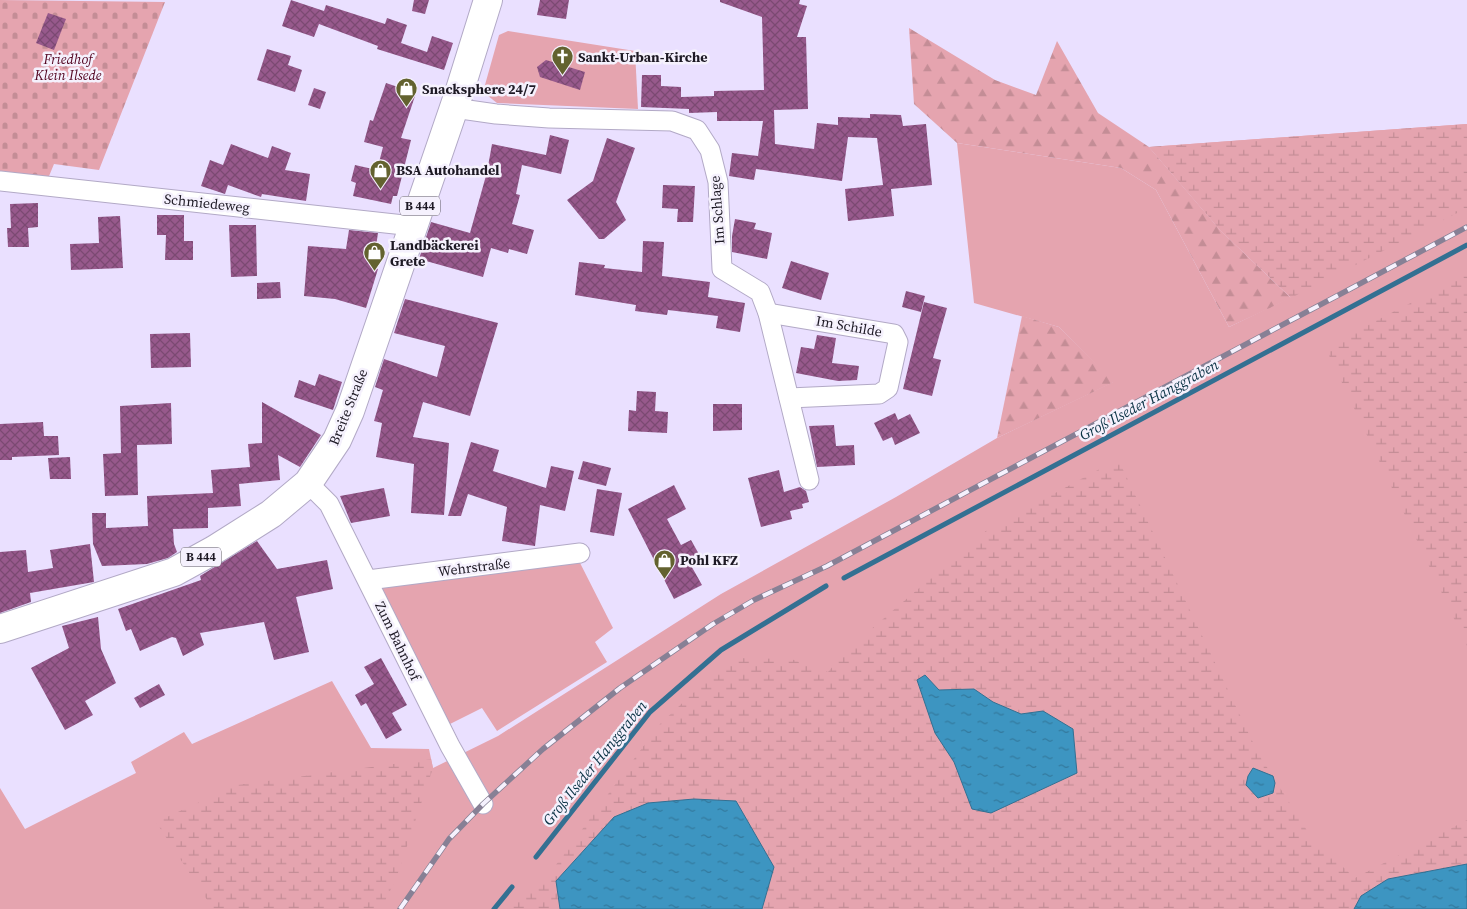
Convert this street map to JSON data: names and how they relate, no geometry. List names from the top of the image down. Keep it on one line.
{"streets":{"main road":["B 444","Breite Straße"],"street":["Schmiedeweg","Im Schlage","Im Schilde","Wehrstraße","Zum Bahnhof"]},"crossings":[["Schmiedeweg","Breite Straße"],["Im Schlage","Im Schilde"],["Im Schlage","Breite Straße"],["Breite Straße","Zum Bahnhof"],["Wehrstraße","Zum Bahnhof"]],"water":["Groß Ilseder Hanggraben"],"parks":["Friedhof Klein Ilsede"],"places":{"church":["Sankt-Urban-Kirche"],"shop":["Snacksphere 24/7","BSA Autohandel","Landbäckerei Grete","Pohl KFZ"]}}
